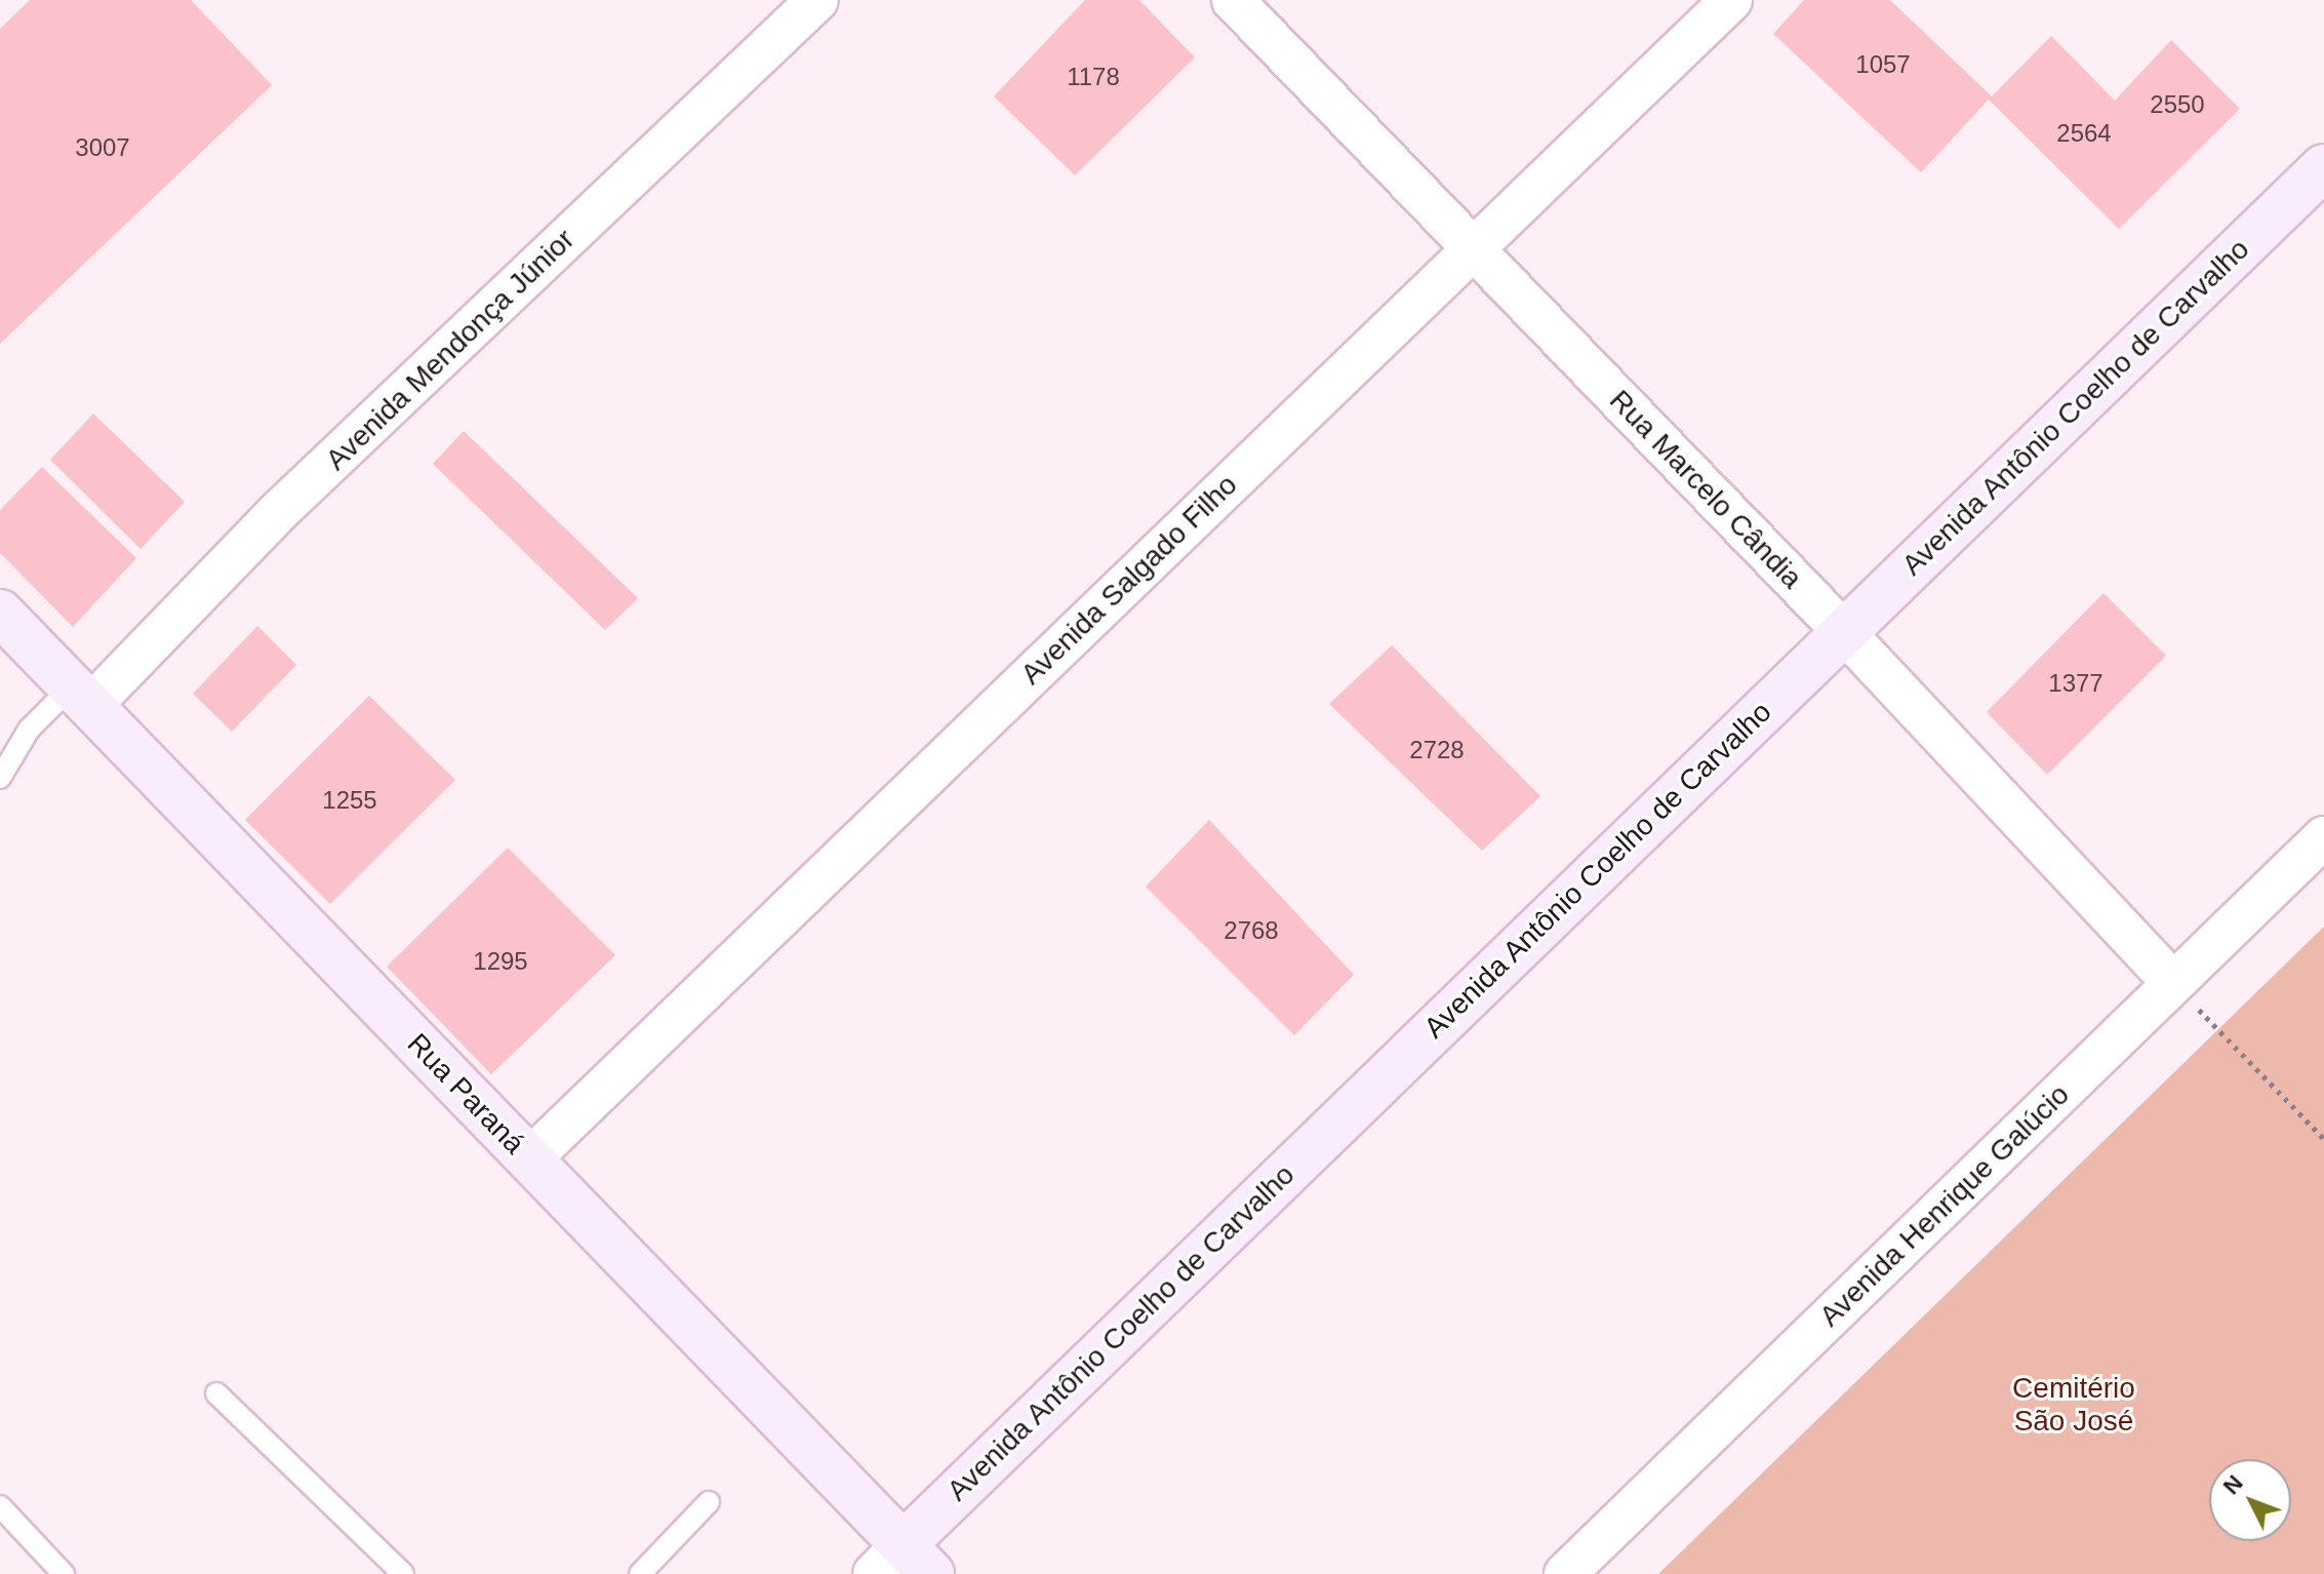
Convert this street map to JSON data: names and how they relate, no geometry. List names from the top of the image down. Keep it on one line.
{"streets":{"street":["Avenida Mendonça Júnior","Avenida Antônio Coelho de Carvalho","Rua Marcelo Cândia","Avenida Salgado Filho","Rua Paraná","Avenida Henrique Galúcio"]},"crossings":[["Avenida Mendonça Júnior","Rua Paraná"],["Avenida Antônio Coelho de Carvalho","Rua Marcelo Cândia"],["Avenida Antônio Coelho de Carvalho","Rua Paraná"],["Rua Marcelo Cândia","Avenida Salgado Filho"],["Rua Marcelo Cândia","Avenida Henrique Galúcio"],["Avenida Salgado Filho","Rua Paraná"]],"parks":["Cemitério São José"],"house_numbers":["1057","1178","2550","2564","3007","1377","2728","1255","2768","1295"],"north":"top left"}
